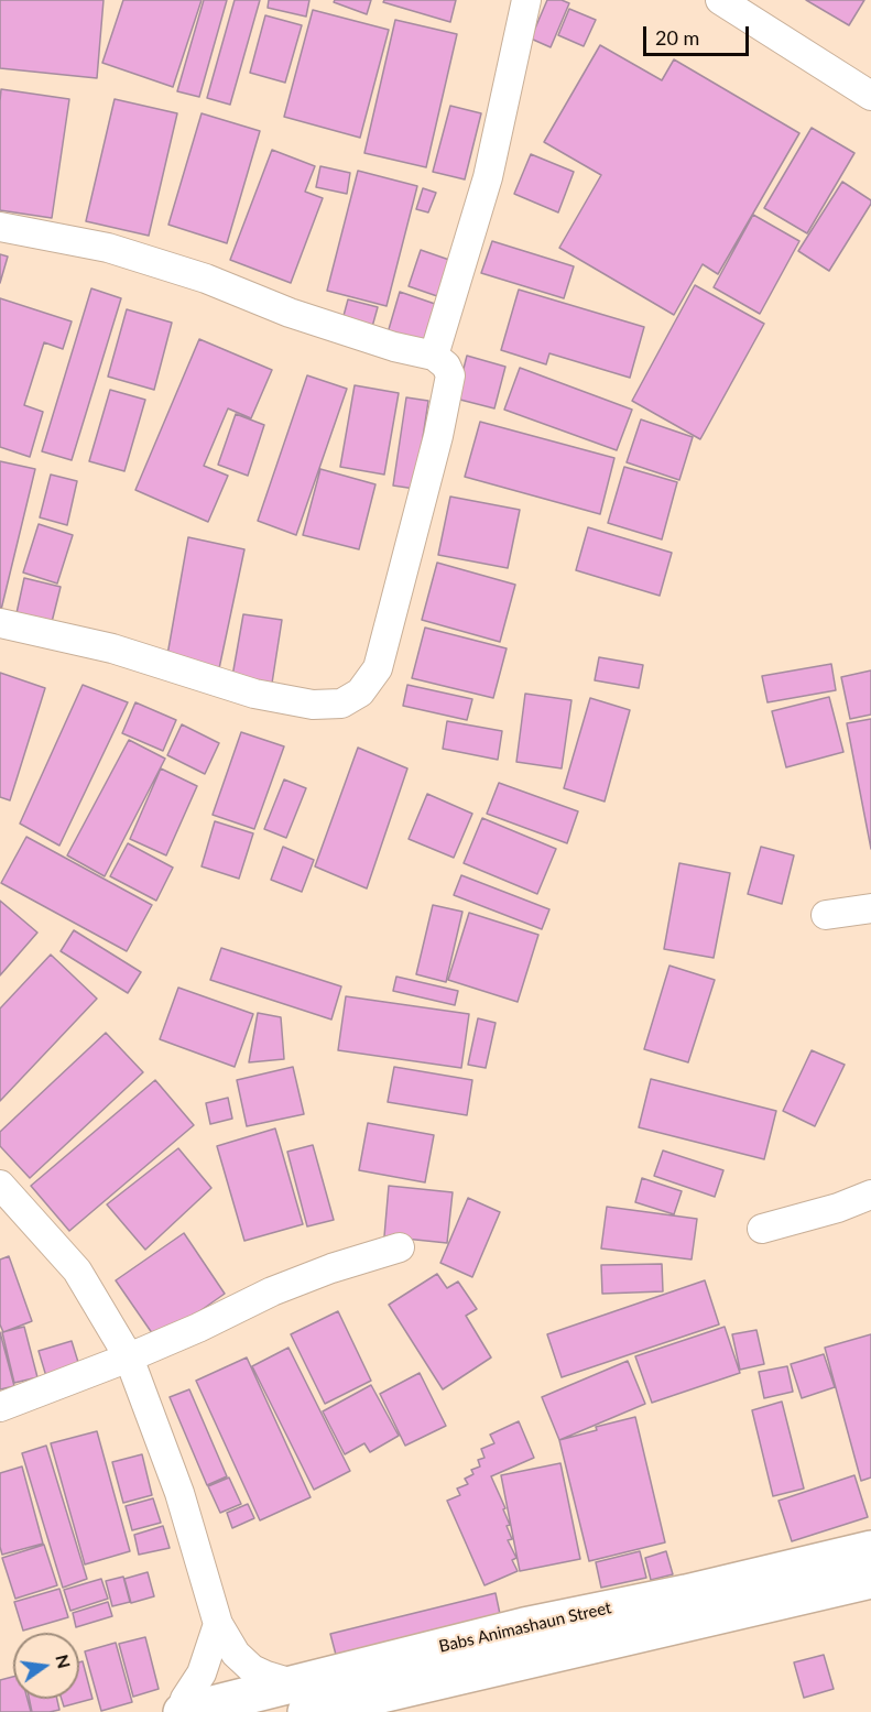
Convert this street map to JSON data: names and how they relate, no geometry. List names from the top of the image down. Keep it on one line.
{"streets":{"main road":["Babs Animashaun Street"]},"scale_bar":"20 m","north":"right"}
